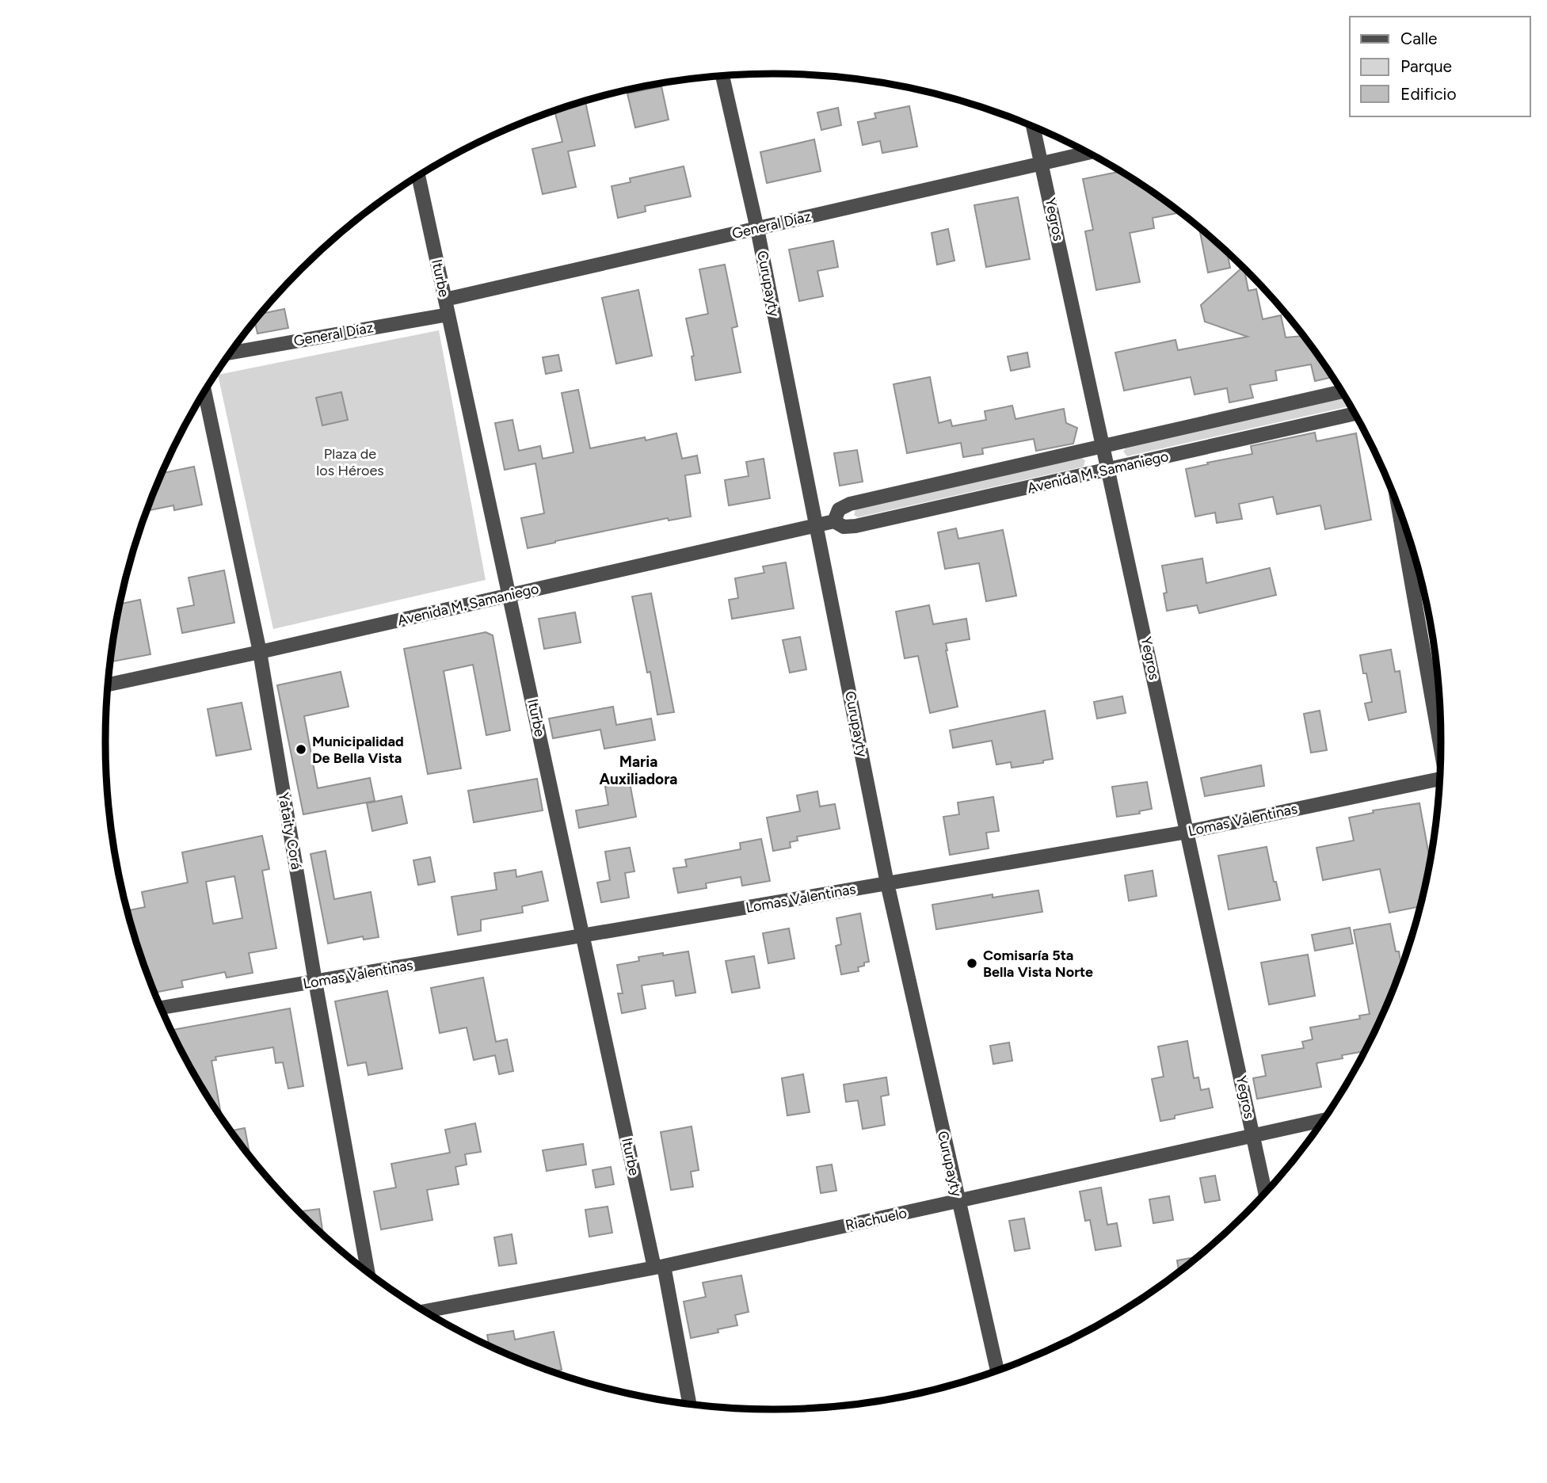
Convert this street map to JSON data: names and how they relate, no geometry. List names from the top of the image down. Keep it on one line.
{"streets":{"street":["Yegros","General Díaz","Iturbe","Curupayty","Avenida M. Samaniego","Lomas Valentinas","Yataity Corá","Riachuelo"]},"crossings":[["Yegros","General Díaz"],["Yegros","Avenida M. Samaniego"],["Yegros","Lomas Valentinas"],["Yegros","Riachuelo"],["General Díaz","Iturbe"],["General Díaz","Curupayty"],["Iturbe","Avenida M. Samaniego"],["Iturbe","Lomas Valentinas"],["Iturbe","Riachuelo"],["Curupayty","Avenida M. Samaniego"],["Curupayty","Lomas Valentinas"],["Curupayty","Riachuelo"],["Avenida M. Samaniego","Yataity Corá"],["Lomas Valentinas","Yataity Corá"]],"districts":["Maria Auxiliadora"],"parks":["Plaza de los Héroes"],"places":["Municipalidad De Bella Vista","Comisaría 5ta Bella Vista Norte"],"legend":["Calle","Parque","Edificio"]}
